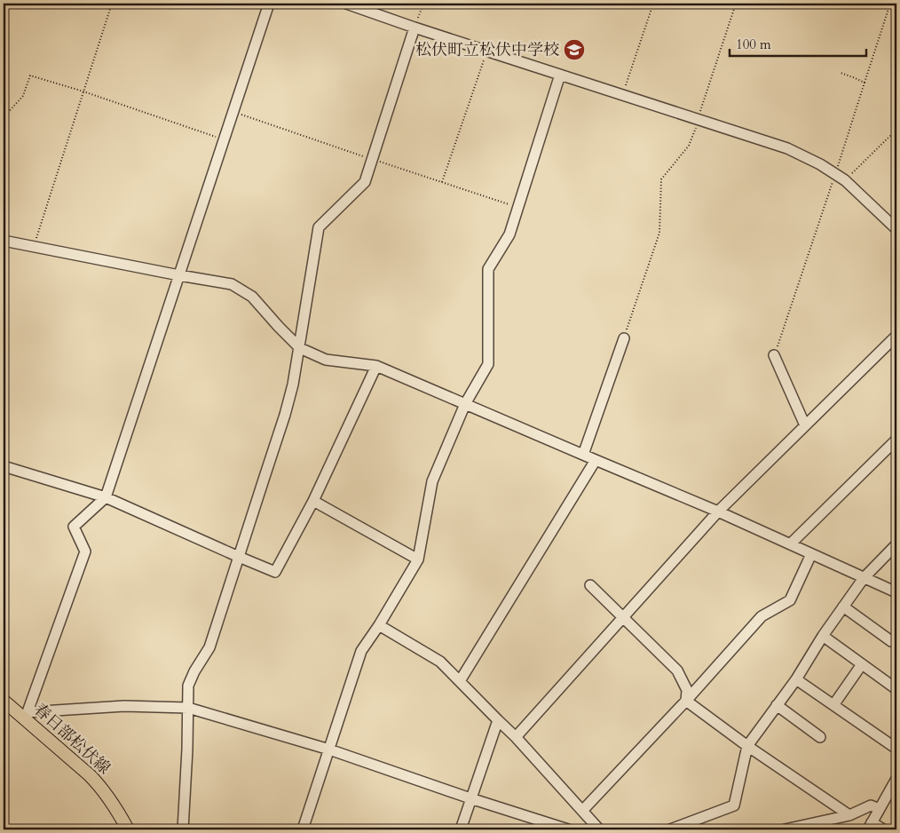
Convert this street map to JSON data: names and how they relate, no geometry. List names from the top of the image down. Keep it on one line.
{"streets":{"main road":["春日部松伏線"]},"places":{"school or university":["松伏町立松伏中学校"]},"scale_bar":"100 m"}
